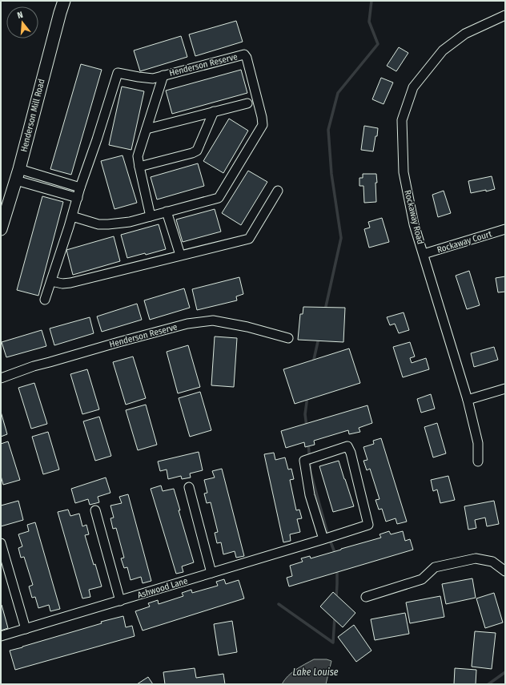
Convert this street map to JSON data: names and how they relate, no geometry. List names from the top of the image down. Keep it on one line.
{"streets":{"street":["Henderson Reserve","Henderson Mill Road","Rockaway Road","Rockaway Court","Ashwood Lane"]},"crossings":[["Rockaway Road","Rockaway Court"]],"water":["Lake Louise"],"north":"top"}
